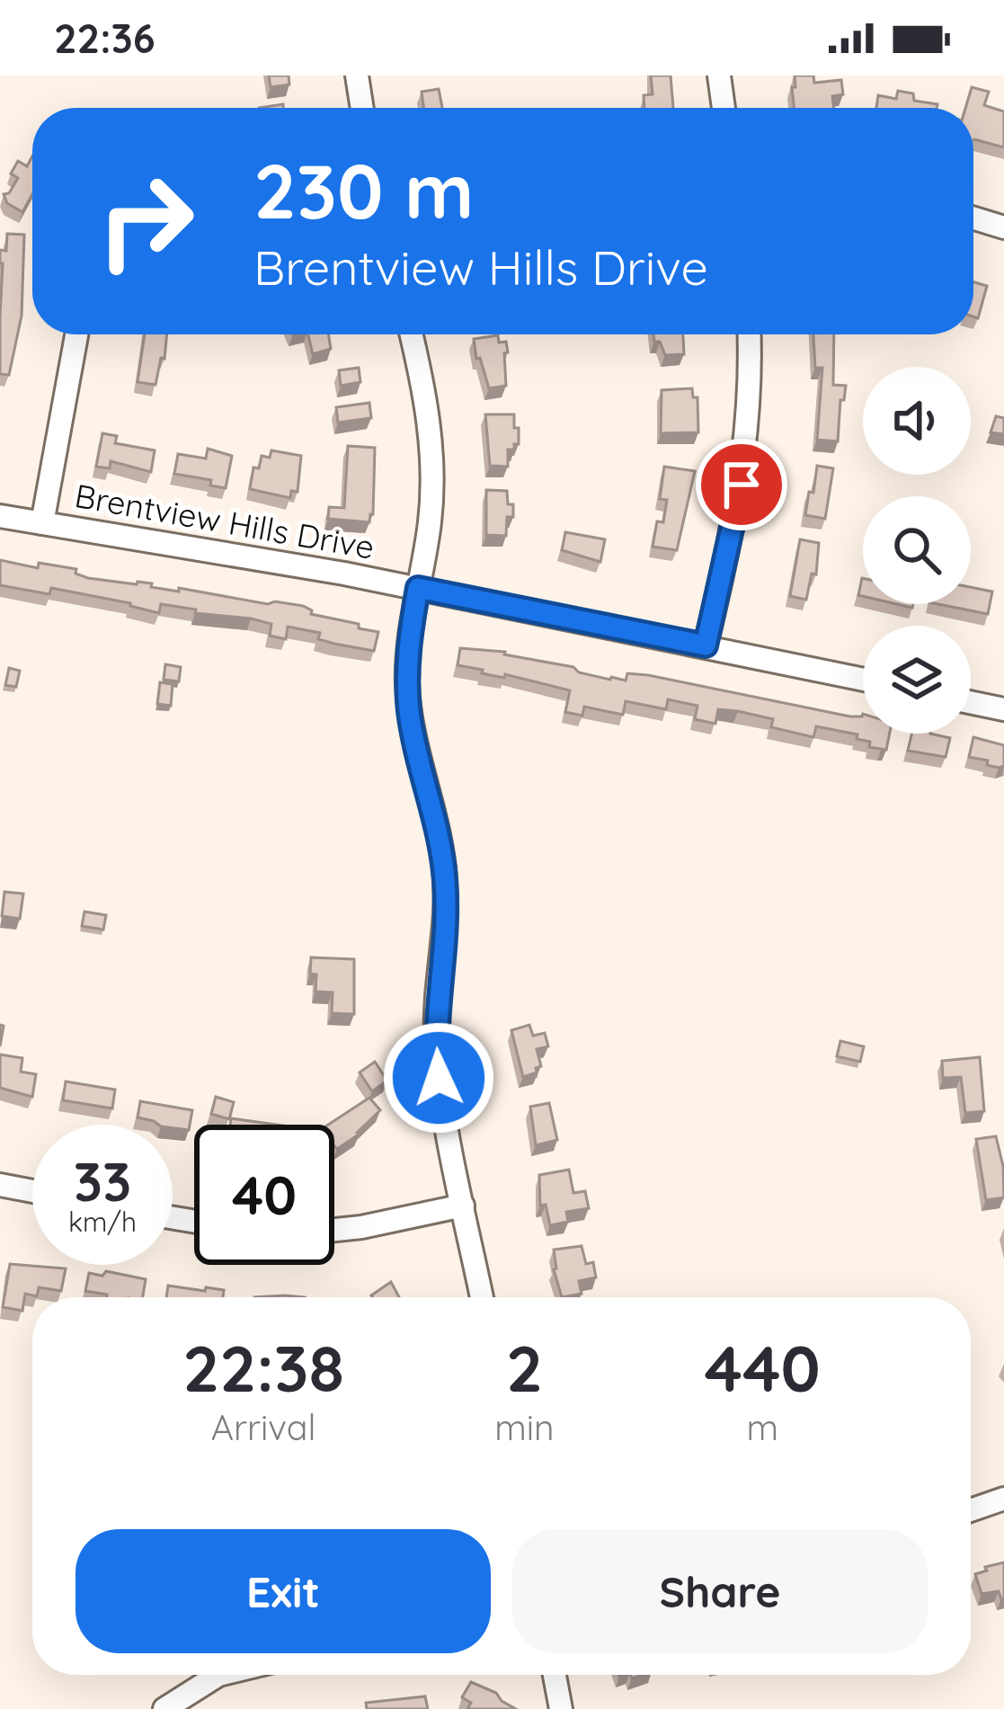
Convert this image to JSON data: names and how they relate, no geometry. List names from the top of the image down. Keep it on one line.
{"streets":{"street":["Brentview Hills Drive"]},"page":{"status":"22:36","turn":["230 m","Brentview Hills Drive"],"speed":"33 km/h","limit":"40","eta":["22:38","Arrival","2","min","440","m"],"buttons":["Exit","Share"]}}
